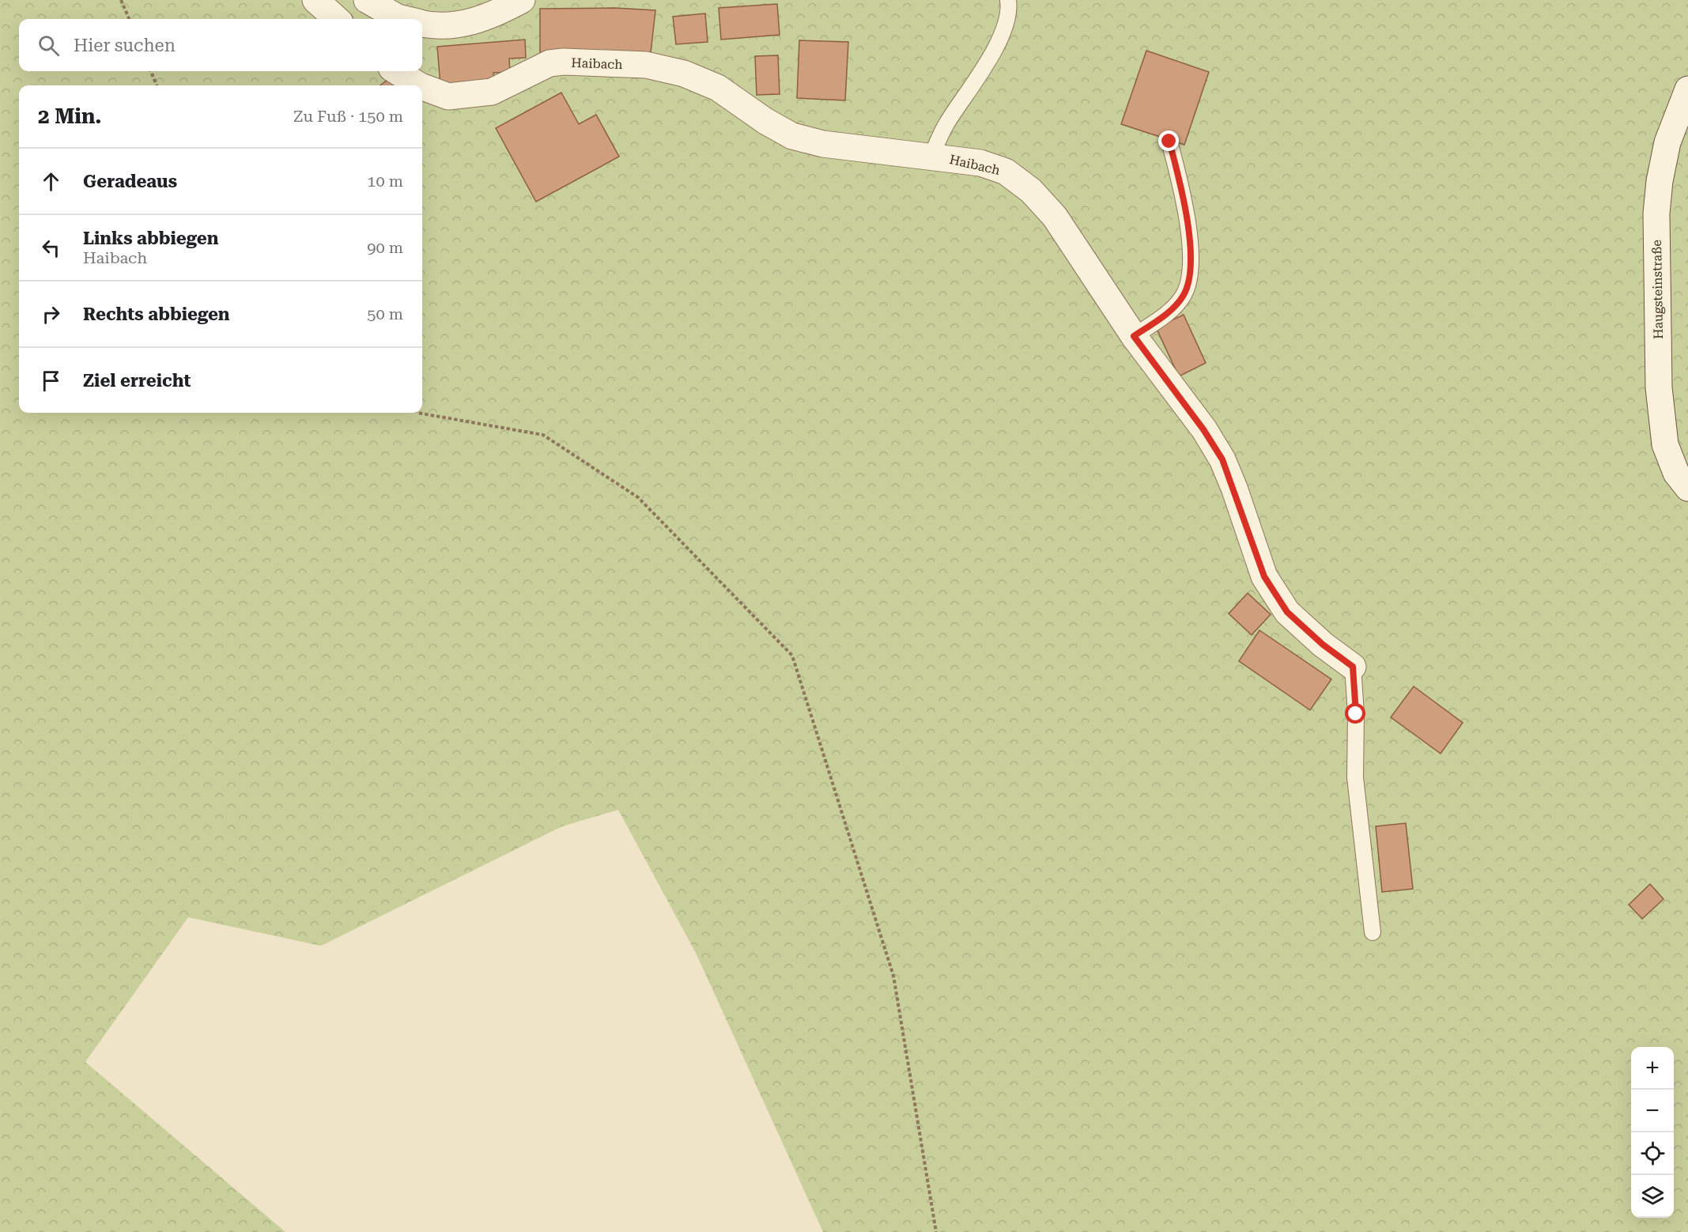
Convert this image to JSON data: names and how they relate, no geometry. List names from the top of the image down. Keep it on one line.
{"streets":{"street":["Haibach","Haugsteinstraße"]},"page":{"search":"Hier suchen","heading":["2 Min.","Zu Fuß · 150 m"],"list":[["Geradeaus","10 m"],["Links abbiegen","Haibach","90 m"],["Rechts abbiegen","50 m"],"Ziel erreicht"],"map_buttons":["+","−"]}}
